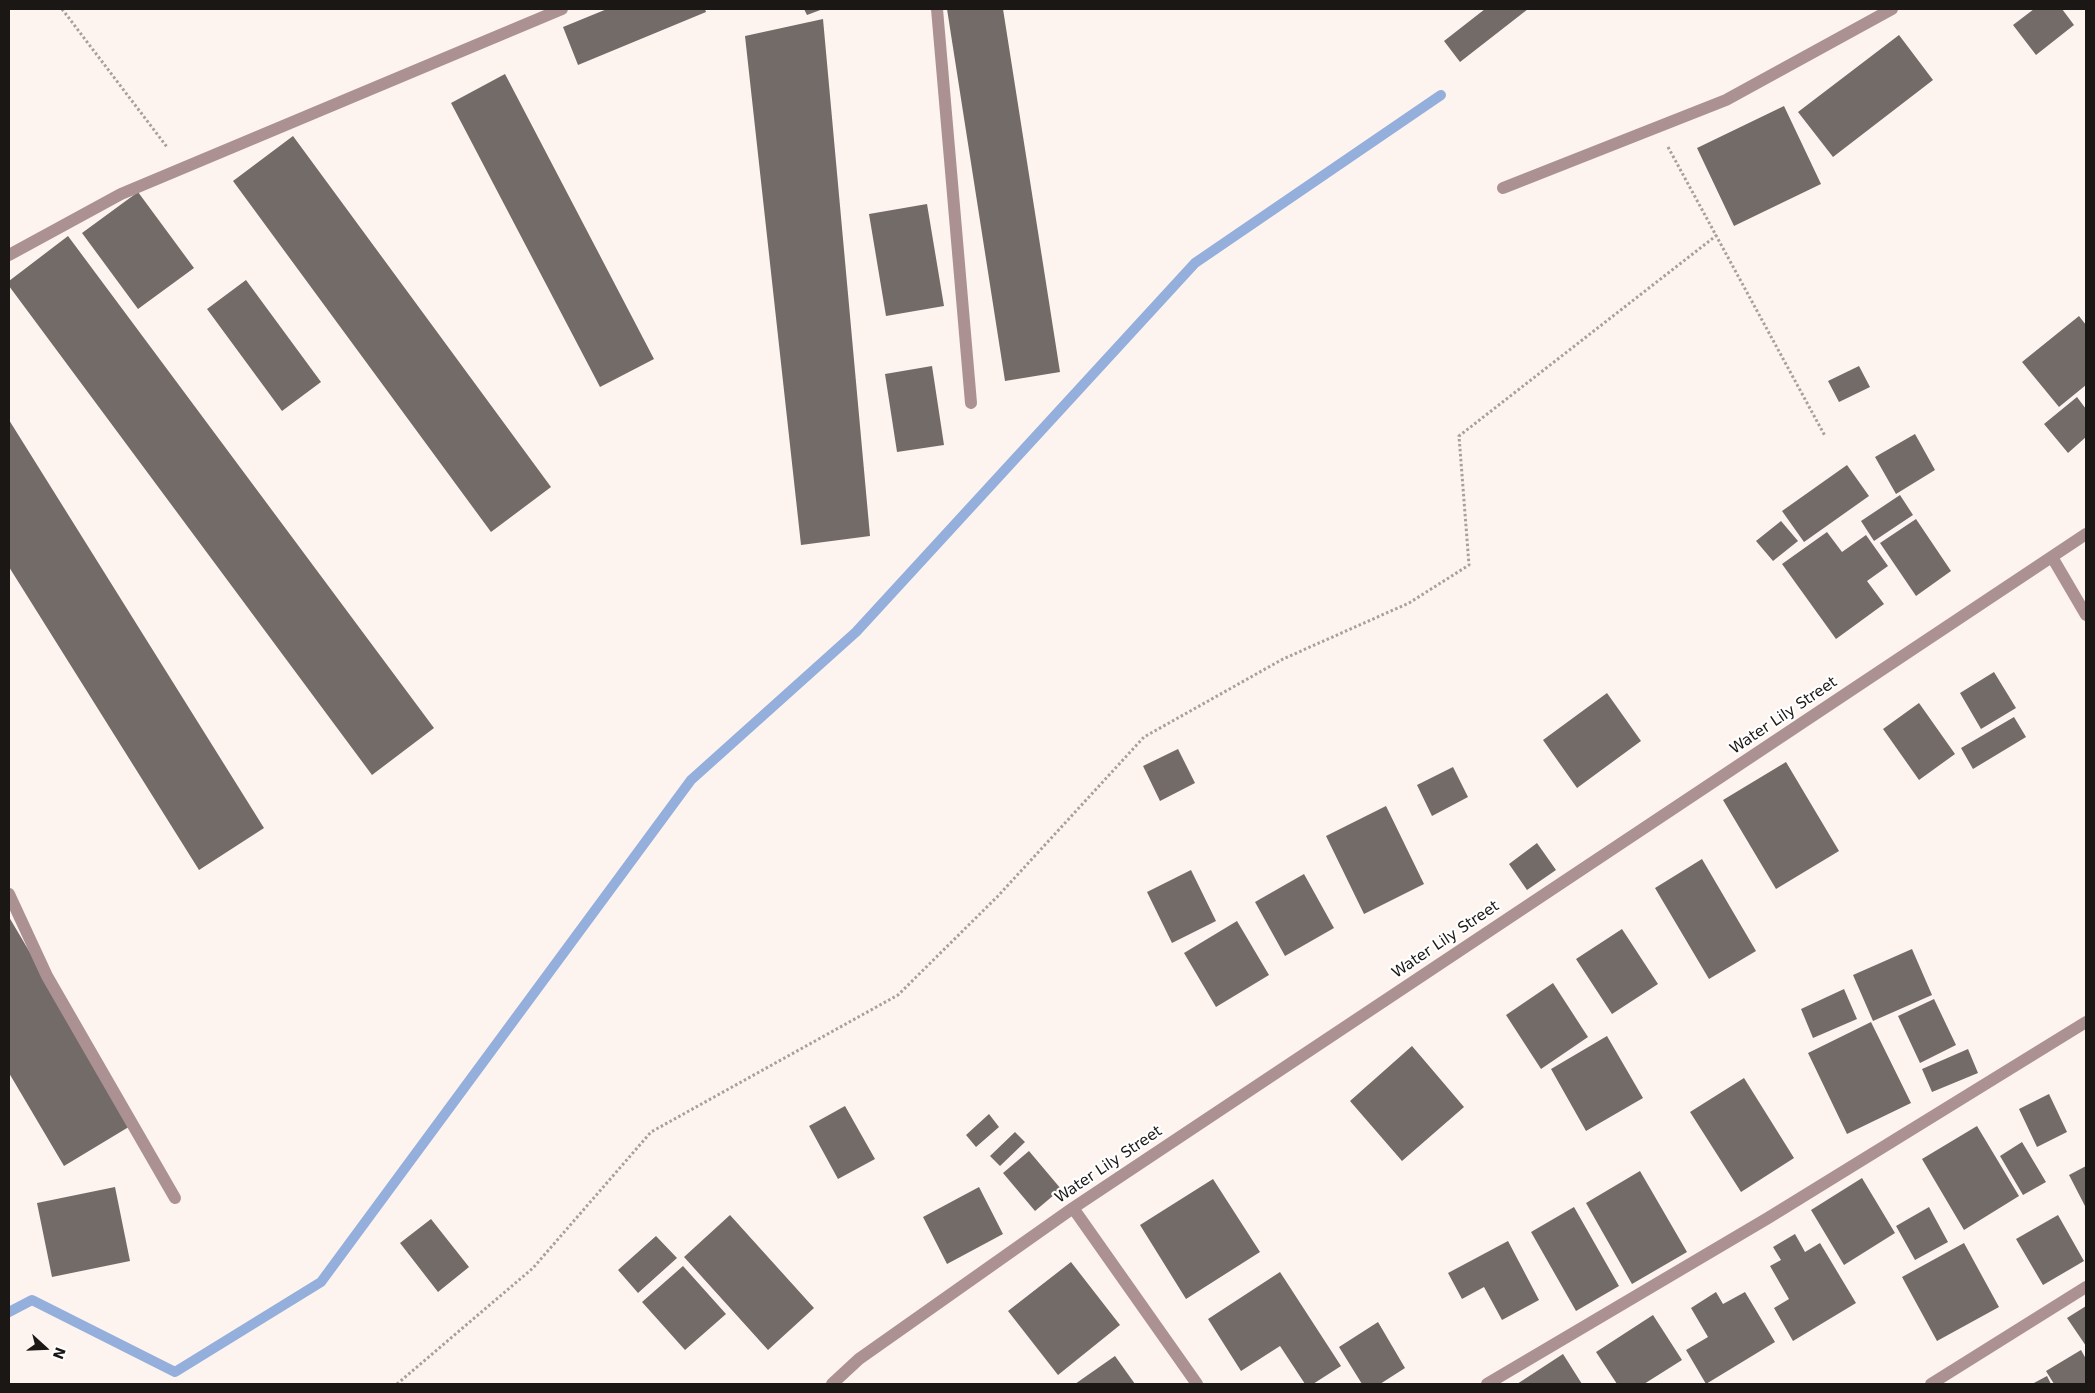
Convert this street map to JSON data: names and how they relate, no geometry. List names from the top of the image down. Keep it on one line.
{"streets":{"street":["Water Lily Street"]},"north":"right"}
